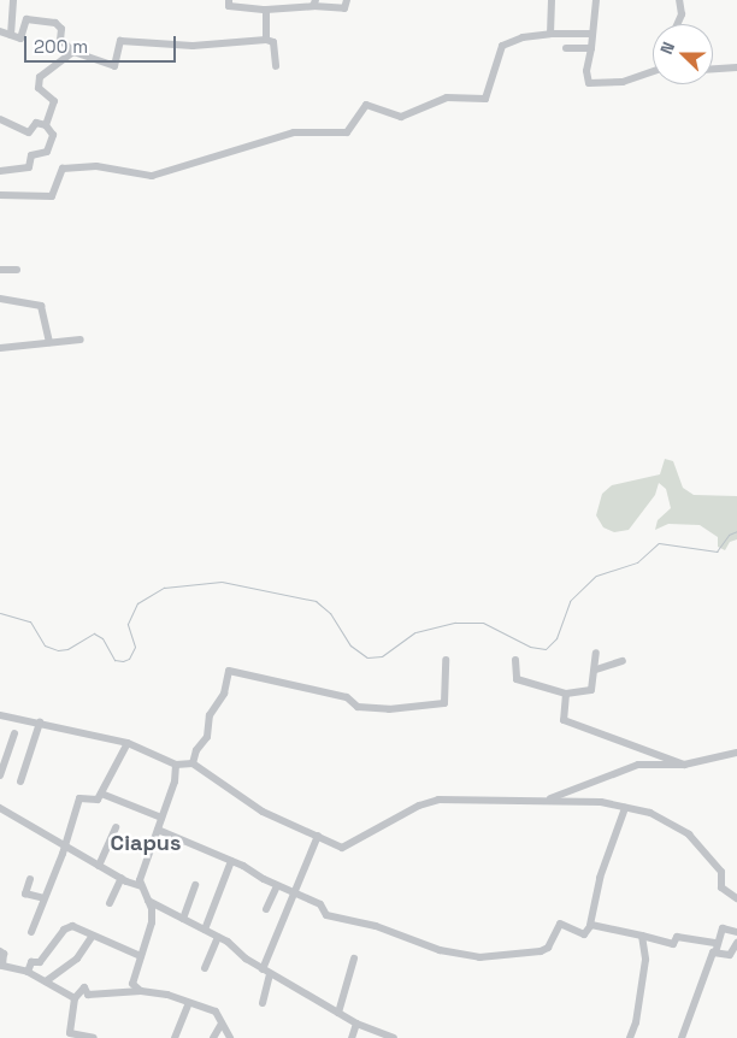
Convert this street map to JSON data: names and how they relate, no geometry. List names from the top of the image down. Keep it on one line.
{"districts":["Ciapus"],"scale_bar":"200 m","north":"left"}
